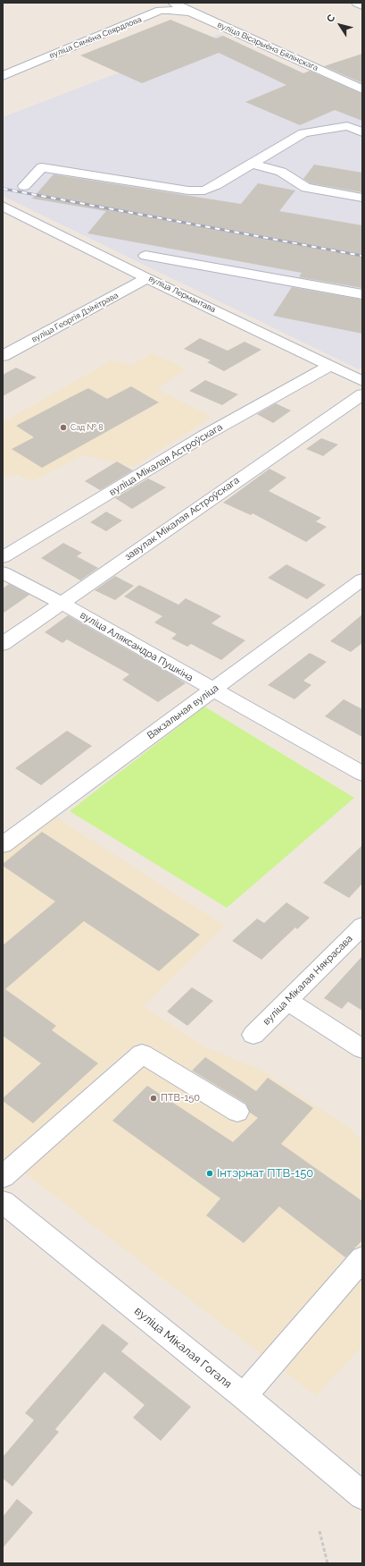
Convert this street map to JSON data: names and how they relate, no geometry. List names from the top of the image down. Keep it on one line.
{"streets":{"street":["вуліца Сямёна Свярдлова","вуліца Вісарыёна Бялінскага","вуліца Лермантава","вуліца Георгія Дзімітрава","вуліца Мікалая Астроўскага","завулак Мікалая Астроўскага","вуліца Аляксандра Пушкіна","Вакзальная вуліца","вуліца Мікалая Някрасава","вуліца Мікалая Гогаля"]},"crossings":[["вуліца Сямёна Свярдлова","вуліца Вісарыёна Бялінскага"],["вуліца Лермантава","вуліца Георгія Дзімітрава"],["вуліца Лермантава","вуліца Мікалая Астроўскага"],["завулак Мікалая Астроўскага","вуліца Аляксандра Пушкіна"],["вуліца Аляксандра Пушкіна","Вакзальная вуліца"]],"places":["Сад № 8","ПТВ-150","Інтэрнат ПТВ-150"],"north":"top left"}
